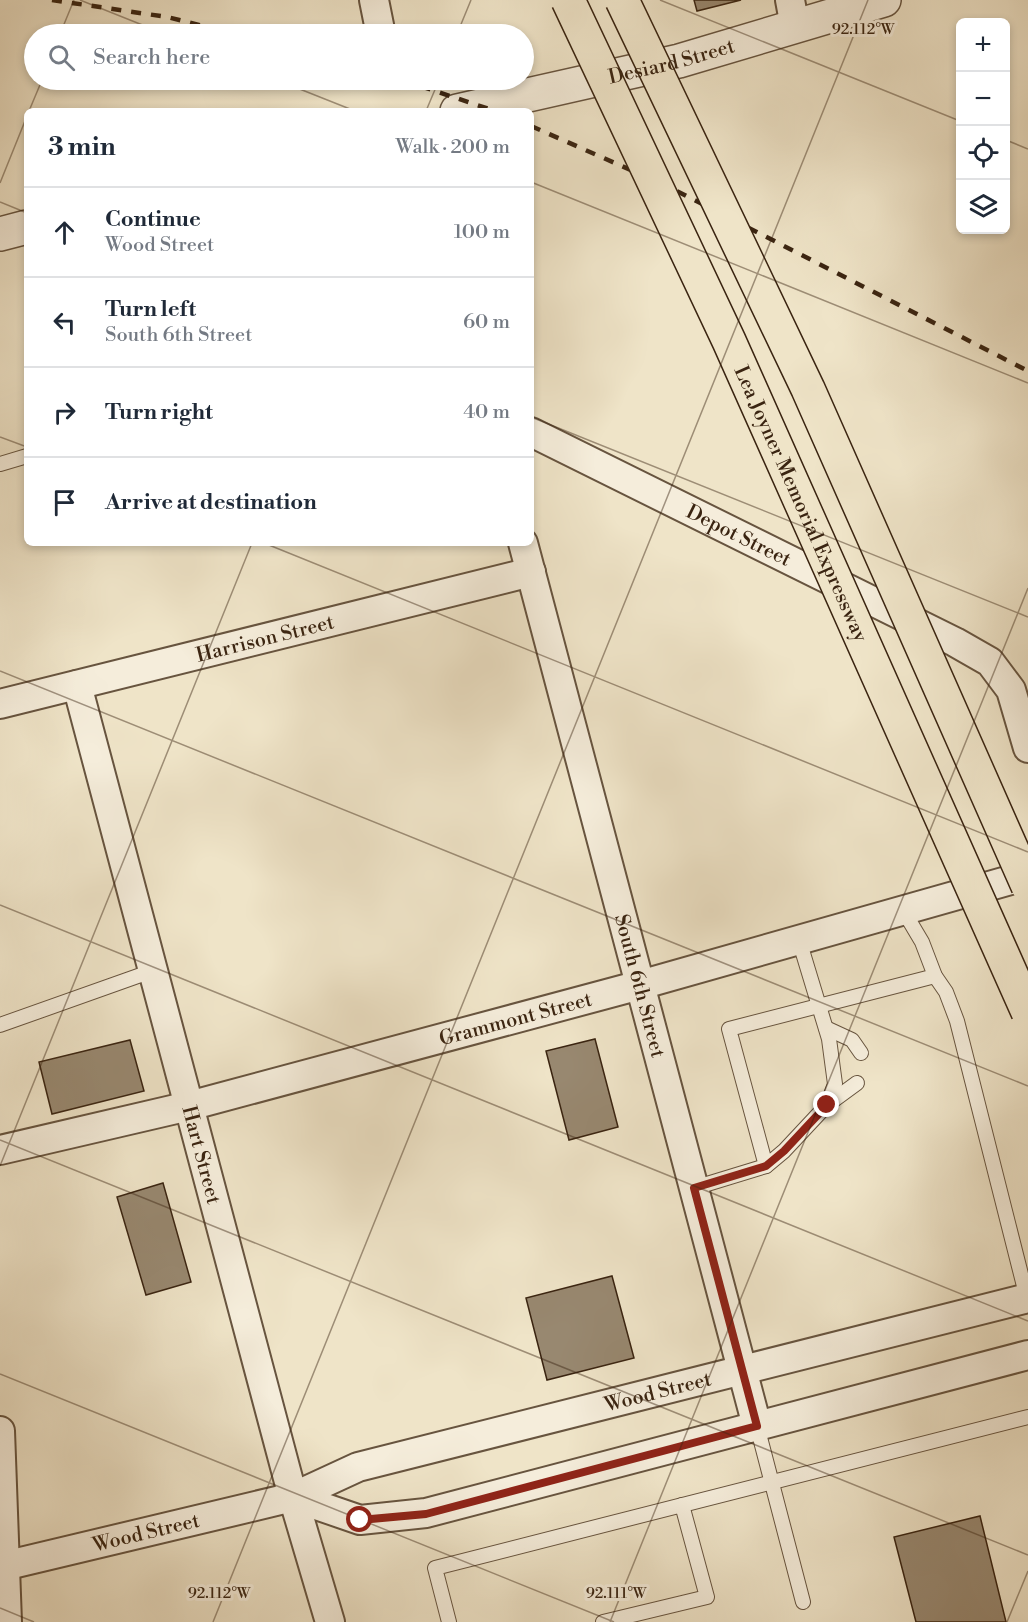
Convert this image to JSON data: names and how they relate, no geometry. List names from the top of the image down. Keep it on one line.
{"streets":{"main road":["Lea Joyner Memorial Expressway"],"street":["Desiard Street","Depot Street","Harrison Street","South 6th Street","Grammont Street","Hart Street","Wood Street"]},"crossings":[["Harrison Street","South 6th Street"],["Harrison Street","Hart Street"],["South 6th Street","Grammont Street"],["South 6th Street","Wood Street"],["Grammont Street","Hart Street"],["Hart Street","Wood Street"]],"page":{"map_buttons":["+","−"],"search":"Search here","heading":["3 min","Walk · 200 m"],"list":[["Continue","Wood Street","100 m"],["Turn left","South 6th Street","60 m"],["Turn right","40 m"],"Arrive at destination"]},"coordinates":["92.112°W","92.111°W"]}
